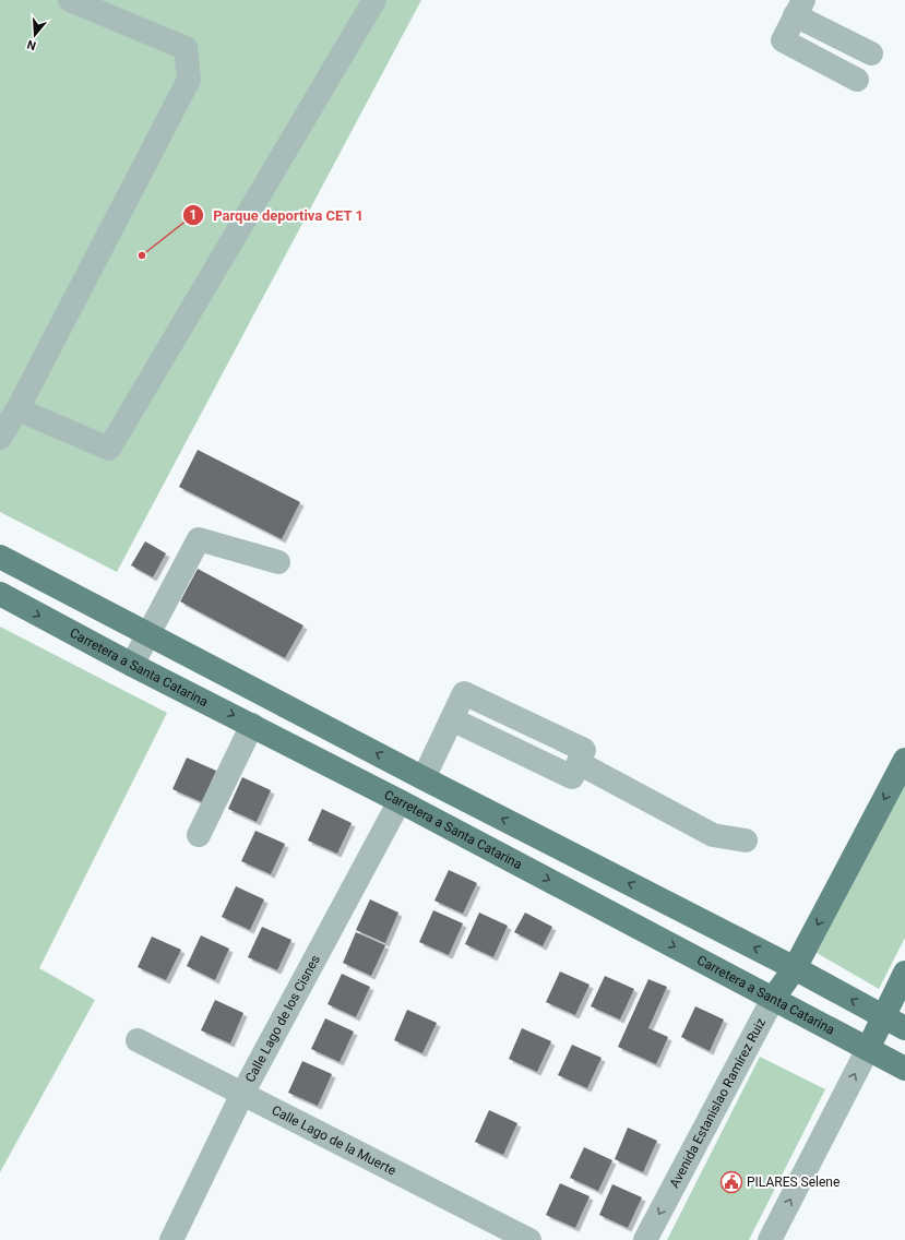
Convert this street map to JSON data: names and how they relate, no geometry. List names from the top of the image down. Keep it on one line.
{"streets":{"main road":["Carretera a Santa Catarina","Avenida Estanislao Ramírez Ruiz"],"street":["Calle Lago de los Cisnes","Calle Lago de la Muerte"]},"crossings":[["Carretera a Santa Catarina","Calle Lago de los Cisnes"],["Carretera a Santa Catarina","Avenida Estanislao Ramírez Ruiz"],["Calle Lago de los Cisnes","Calle Lago de la Muerte"]],"one_way":["Avenida Estanislao Ramírez Ruiz"],"places":{"other":["Parque deportiva CET 1"],"public building":["PILARES Selene"]},"north":"bottom"}
